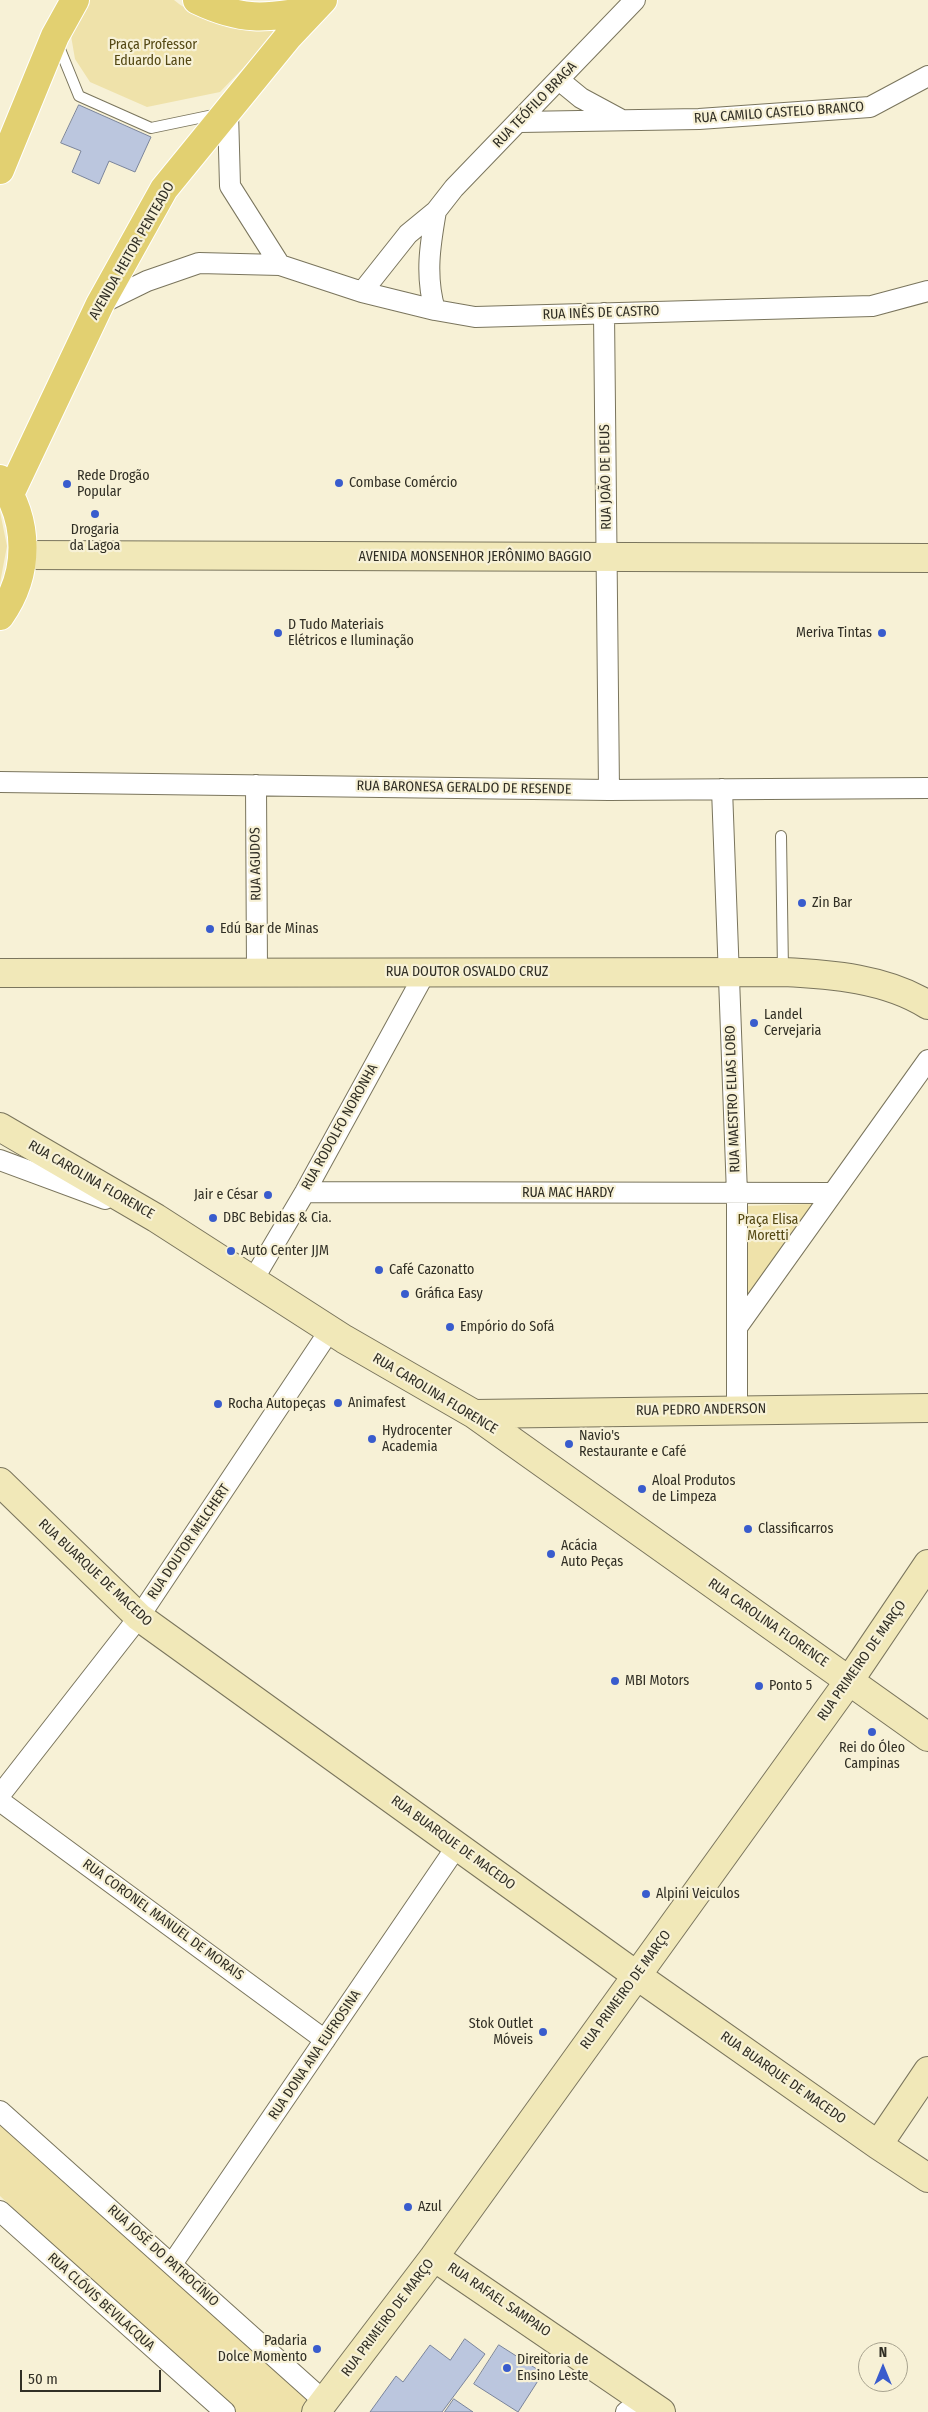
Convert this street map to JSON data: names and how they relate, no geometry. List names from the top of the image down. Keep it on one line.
{"streets":{"main road":["AVENIDA HEITOR PENTEADO","AVENIDA MONSENHOR JERÔNIMO BAGGIO","RUA DOUTOR OSVALDO CRUZ","RUA CAROLINA FLORENCE","RUA PEDRO ANDERSON","RUA BUARQUE DE MACEDO","RUA PRIMEIRO DE MARÇO","RUA RAFAEL SAMPAIO"],"street":["RUA TEÓFILO BRAGA","RUA CAMILO CASTELO BRANCO","RUA INÊS DE CASTRO","RUA JOÃO DE DEUS","RUA BARONESA GERALDO DE RESENDE","RUA AGUDOS","RUA MAESTRO ELIAS LOBO","RUA RODOLFO NORONHA","RUA MAC HARDY","RUA DOUTOR MELCHERT","RUA CORONEL MANUEL DE MORAIS","RUA DONA ANA EUFROSINA","RUA JOSÉ DO PATROCÍNIO","RUA CLÓVIS BEVILACQUA"]},"crossings":[["RUA TEÓFILO BRAGA","RUA CAMILO CASTELO BRANCO"],["RUA TEÓFILO BRAGA","RUA INÊS DE CASTRO"],["AVENIDA HEITOR PENTEADO","RUA INÊS DE CASTRO"],["RUA INÊS DE CASTRO","RUA JOÃO DE DEUS"],["RUA JOÃO DE DEUS","AVENIDA MONSENHOR JERÔNIMO BAGGIO"],["RUA JOÃO DE DEUS","RUA BARONESA GERALDO DE RESENDE"],["RUA BARONESA GERALDO DE RESENDE","RUA AGUDOS"],["RUA BARONESA GERALDO DE RESENDE","RUA MAESTRO ELIAS LOBO"],["RUA AGUDOS","RUA DOUTOR OSVALDO CRUZ"],["RUA DOUTOR OSVALDO CRUZ","RUA MAESTRO ELIAS LOBO"],["RUA DOUTOR OSVALDO CRUZ","RUA RODOLFO NORONHA"],["RUA MAESTRO ELIAS LOBO","RUA MAC HARDY"],["RUA MAESTRO ELIAS LOBO","RUA PEDRO ANDERSON"],["RUA RODOLFO NORONHA","RUA CAROLINA FLORENCE"],["RUA RODOLFO NORONHA","RUA MAC HARDY"],["RUA CAROLINA FLORENCE","RUA PEDRO ANDERSON"],["RUA CAROLINA FLORENCE","RUA DOUTOR MELCHERT"],["RUA CAROLINA FLORENCE","RUA PRIMEIRO DE MARÇO"],["RUA DOUTOR MELCHERT","RUA BUARQUE DE MACEDO"],["RUA BUARQUE DE MACEDO","RUA PRIMEIRO DE MARÇO"],["RUA BUARQUE DE MACEDO","RUA DONA ANA EUFROSINA"],["RUA PRIMEIRO DE MARÇO","RUA JOSÉ DO PATROCÍNIO"],["RUA PRIMEIRO DE MARÇO","RUA RAFAEL SAMPAIO"],["RUA CORONEL MANUEL DE MORAIS","RUA DONA ANA EUFROSINA"],["RUA DONA ANA EUFROSINA","RUA JOSÉ DO PATROCÍNIO"]],"parks":["Praça Professor Eduardo Lane","Praça Elisa Moretti"],"places":["Combase Comércio","Rede Drogão Popular","Drogaria da Lagoa","D Tudo Materiais Elétricos e Iluminação","Meriva Tintas","Zin Bar","Edú Bar de Minas","Landel Cervejaria","Jair e César","DBC Bebidas & Cia.","Auto Center JJM","Café Cazonatto","Gráfica Easy","Empório do Sofá","Animafest","Rocha Autopeças","Hydrocenter Academia","Navio's Restaurante e Café","Aloal Produtos de Limpeza","Classificarros","Acácia Auto Peças","MBI Motors","Ponto 5","Rei do Óleo Campinas","Alpini Veiculos","Stok Outlet Móveis","Azul","Padaria Dolce Momento","Direitoria de Ensino Leste"],"scale_bar":"50 m","north":"top"}
